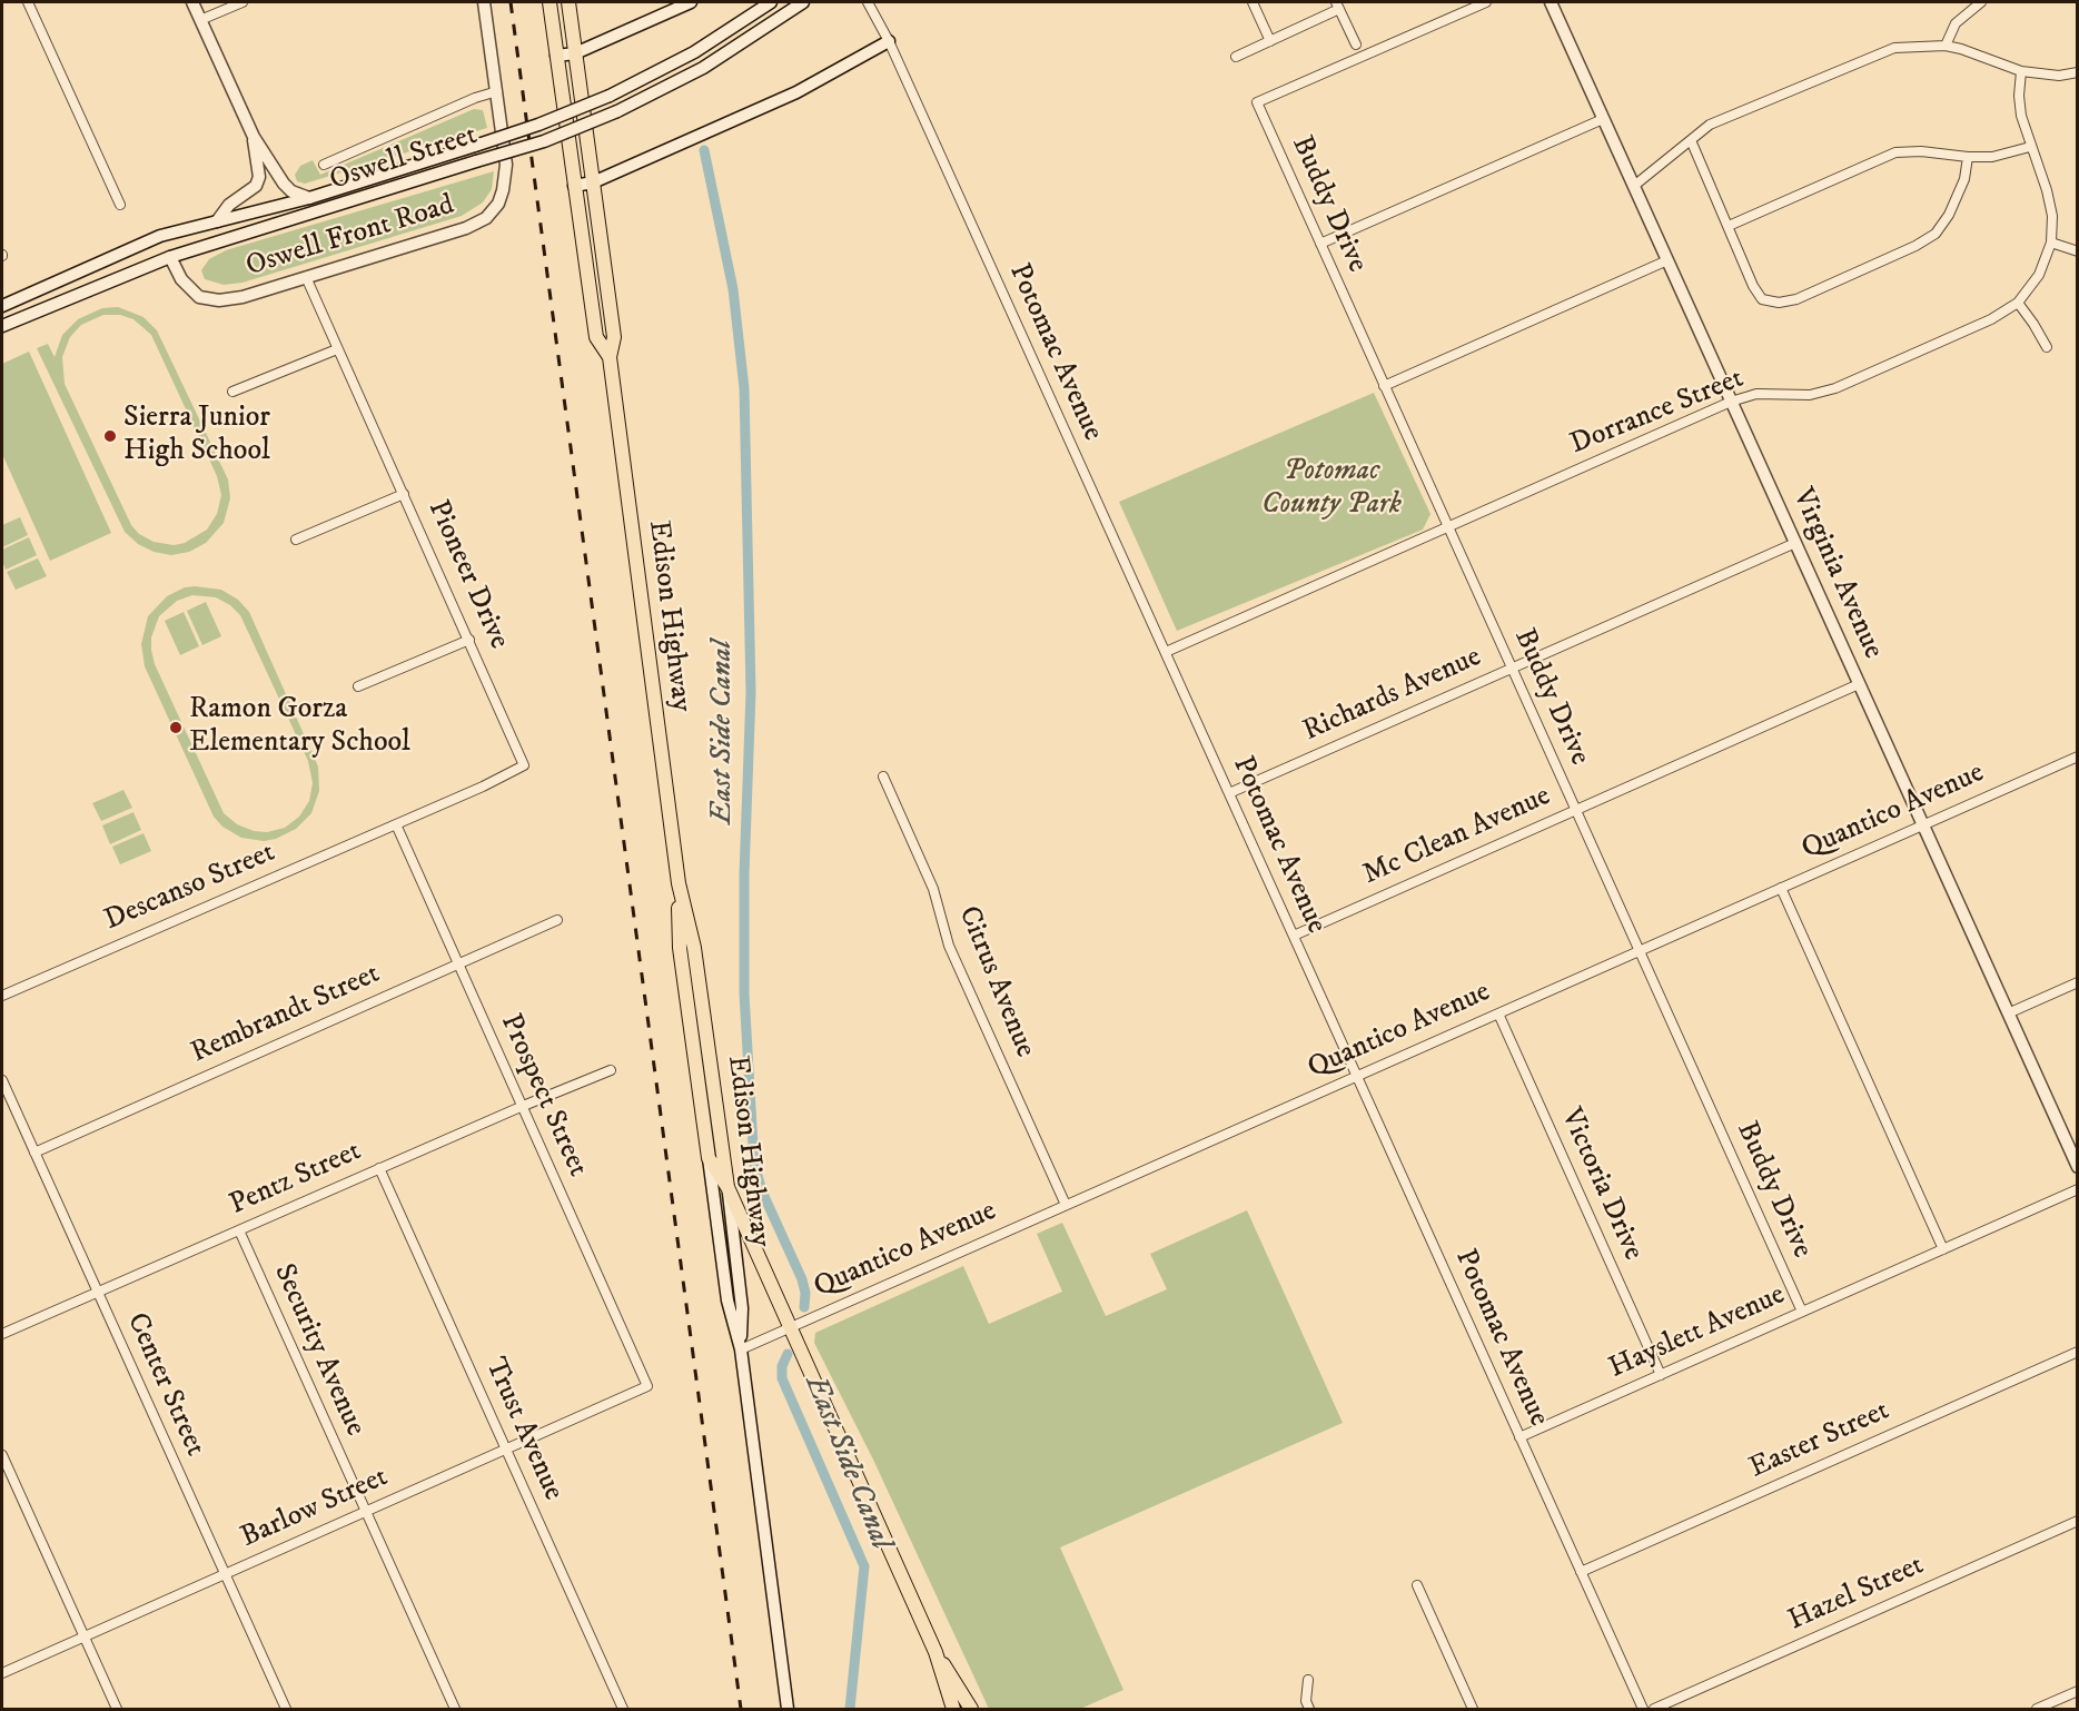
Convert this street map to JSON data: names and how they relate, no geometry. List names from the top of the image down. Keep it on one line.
{"streets":{"main road":["Oswell Street","Oswell Front Road","Virginia Avenue","Edison Highway"],"street":["Buddy Drive","Potomac Avenue","Dorrance Street","Pioneer Drive","Richards Avenue","Quantico Avenue","Mc Clean Avenue","Descanso Street","Citrus Avenue","Rembrandt Street","Prospect Street","Pentz Street","Victoria Drive","Hayslett Avenue","Security Avenue","Center Street","Trust Avenue","Easter Street","Barlow Street","Hazel Street"]},"crossings":[["Oswell Street","Oswell Front Road"],["Buddy Drive","Dorrance Street"],["Buddy Drive","Richards Avenue"],["Buddy Drive","Quantico Avenue"],["Buddy Drive","Mc Clean Avenue"],["Buddy Drive","Hayslett Avenue"],["Oswell Front Road","Pioneer Drive"],["Potomac Avenue","Dorrance Street"],["Potomac Avenue","Richards Avenue"],["Potomac Avenue","Quantico Avenue"],["Potomac Avenue","Mc Clean Avenue"],["Potomac Avenue","Hayslett Avenue"],["Potomac Avenue","Easter Street"],["Dorrance Street","Virginia Avenue"],["Virginia Avenue","Richards Avenue"],["Virginia Avenue","Quantico Avenue"],["Virginia Avenue","Mc Clean Avenue"],["Pioneer Drive","Descanso Street"],["Pioneer Drive","Prospect Street"],["Edison Highway","Quantico Avenue"],["Quantico Avenue","Citrus Avenue"],["Quantico Avenue","Victoria Drive"],["Descanso Street","Prospect Street"],["Rembrandt Street","Prospect Street"],["Rembrandt Street","Center Street"],["Prospect Street","Pentz Street"],["Prospect Street","Barlow Street"],["Pentz Street","Security Avenue"],["Pentz Street","Center Street"],["Pentz Street","Trust Avenue"],["Victoria Drive","Hayslett Avenue"],["Security Avenue","Barlow Street"],["Center Street","Barlow Street"],["Trust Avenue","Barlow Street"]],"water":["East Side Canal"],"parks":["Potomac County Park"],"places":["Sierra Junior High School","Ramon Gorza Elementary School"]}
